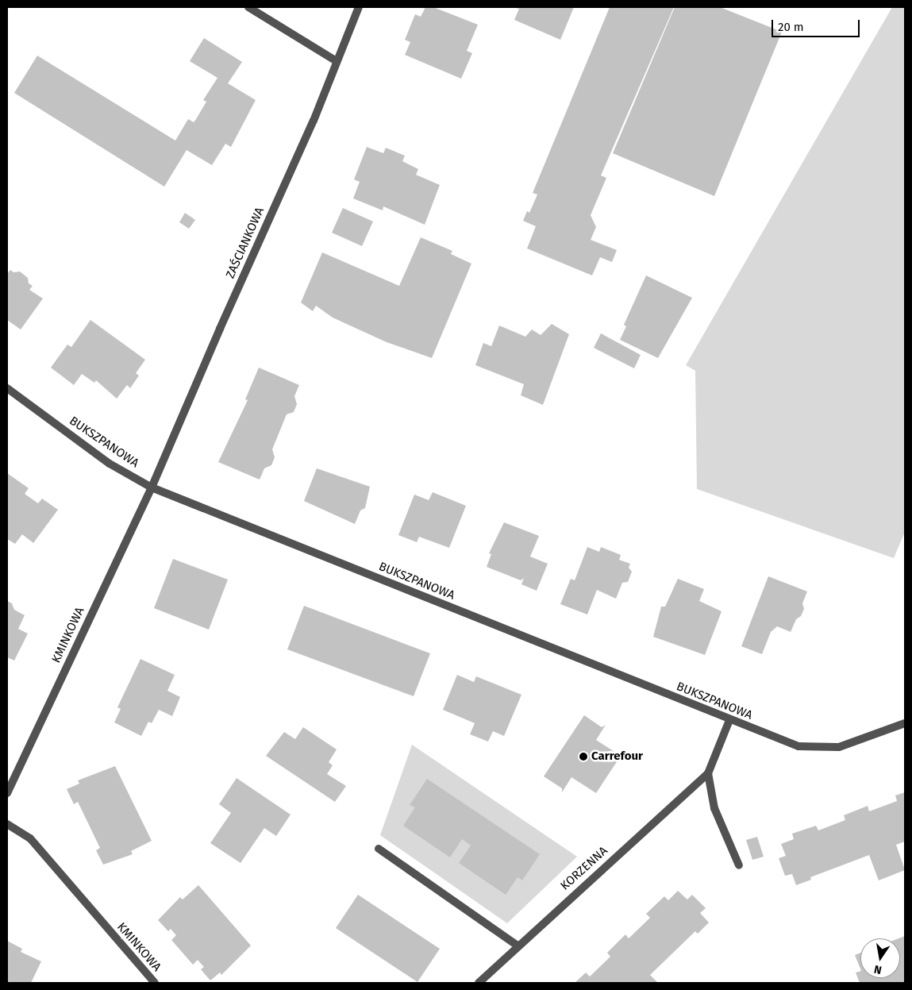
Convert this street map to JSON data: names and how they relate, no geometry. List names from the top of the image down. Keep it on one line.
{"streets":{"street":["ZAŚCIANKOWA","BUKSZPANOWA","KMINKOWA","KORZENNA"]},"crossings":[["ZAŚCIANKOWA","BUKSZPANOWA"],["ZAŚCIANKOWA","KMINKOWA"],["BUKSZPANOWA","KMINKOWA"]],"places":["Carrefour"],"scale_bar":"20 m","north":"bottom"}
